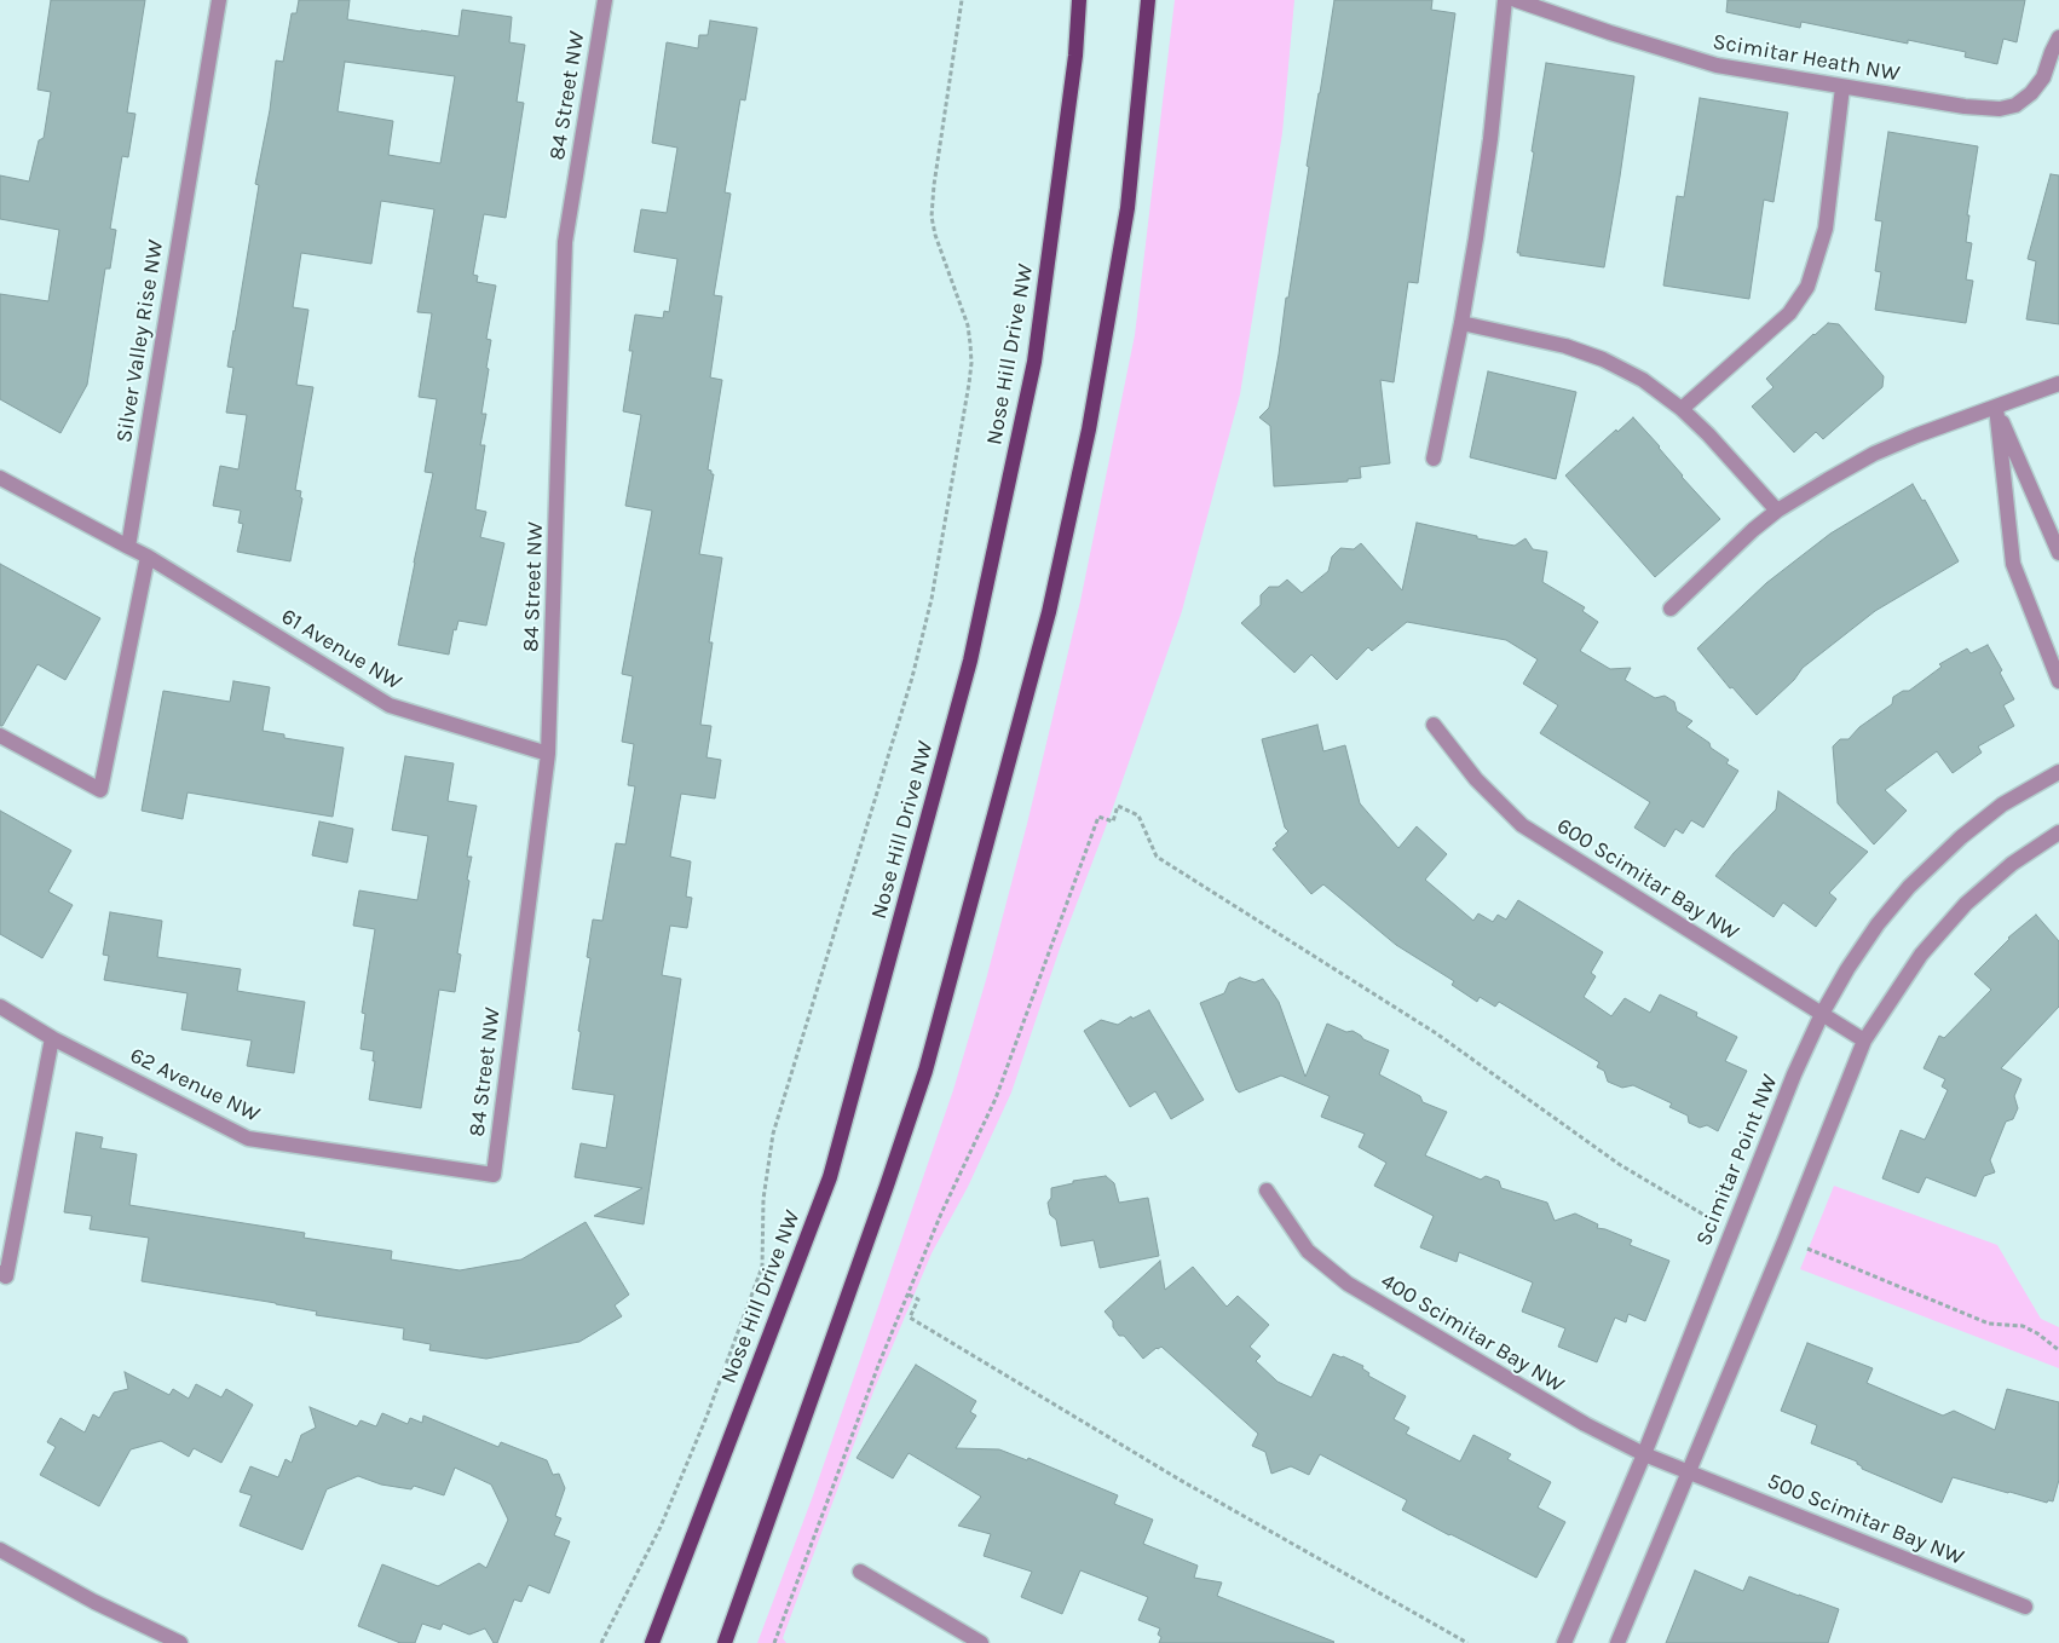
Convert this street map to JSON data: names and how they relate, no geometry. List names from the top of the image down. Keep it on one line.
{"streets":{"main road":["Nose Hill Drive NW"],"street":["Scimitar Heath NW","84 Street NW","Silver Valley Rise NW","61 Avenue NW","600 Scimitar Bay NW","62 Avenue NW","Scimitar Point NW","400 Scimitar Bay NW","500 Scimitar Bay NW"]},"crossings":[["84 Street NW","61 Avenue NW"],["84 Street NW","62 Avenue NW"],["Silver Valley Rise NW","61 Avenue NW"],["600 Scimitar Bay NW","Scimitar Point NW"],["Scimitar Point NW","400 Scimitar Bay NW"],["400 Scimitar Bay NW","500 Scimitar Bay NW"]]}
